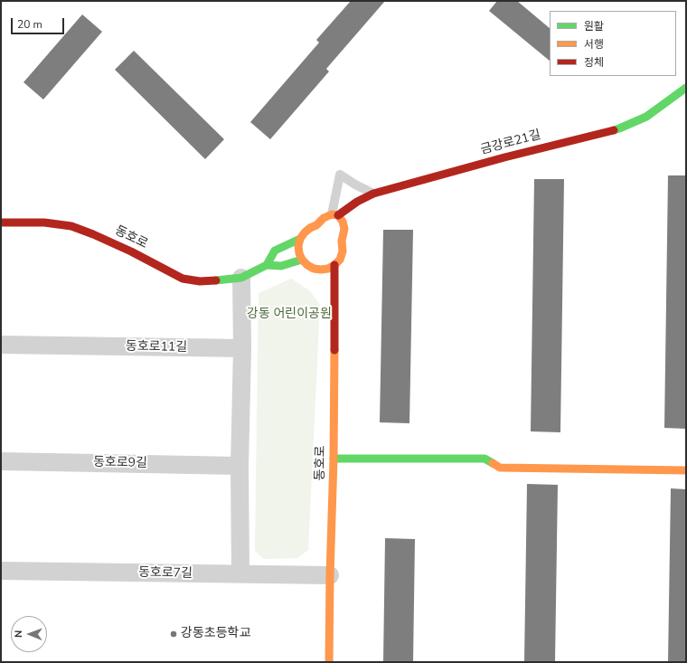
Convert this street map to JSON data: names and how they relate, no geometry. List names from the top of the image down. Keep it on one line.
{"streets":{"street":["금강로21길","동호로","동호로11길","동호로9길","동호로7길"]},"crossings":[["금강로21길","동호로"],["동호로","동호로7길"]],"parks":["강동 어린이공원"],"places":["강동초등학교"],"legend":["원활","서행","정체"],"scale_bar":"20 m","north":"left"}
